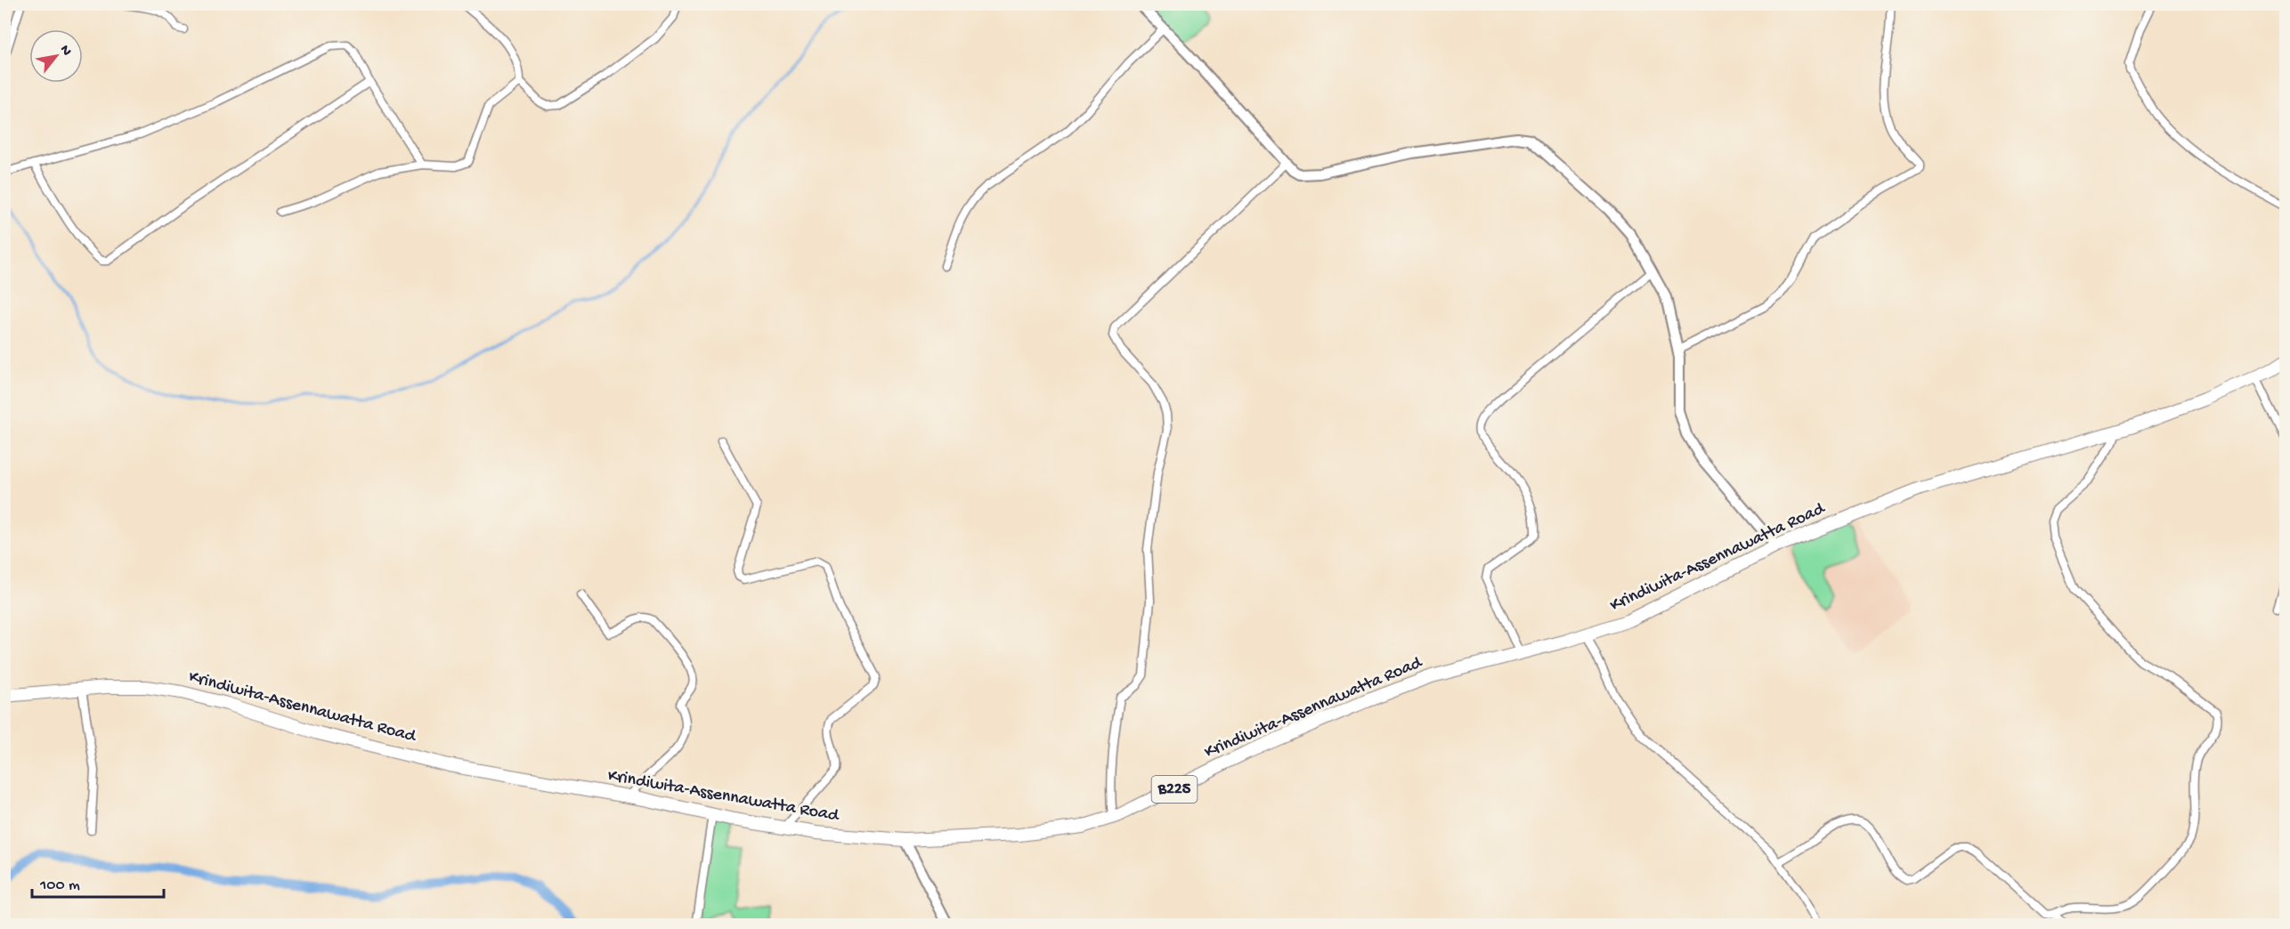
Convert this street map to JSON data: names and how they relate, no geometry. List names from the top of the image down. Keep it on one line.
{"streets":{"main road":["Krindiwita-Assennawatta Road","B225"]},"scale_bar":"100 m","north":"top right"}
